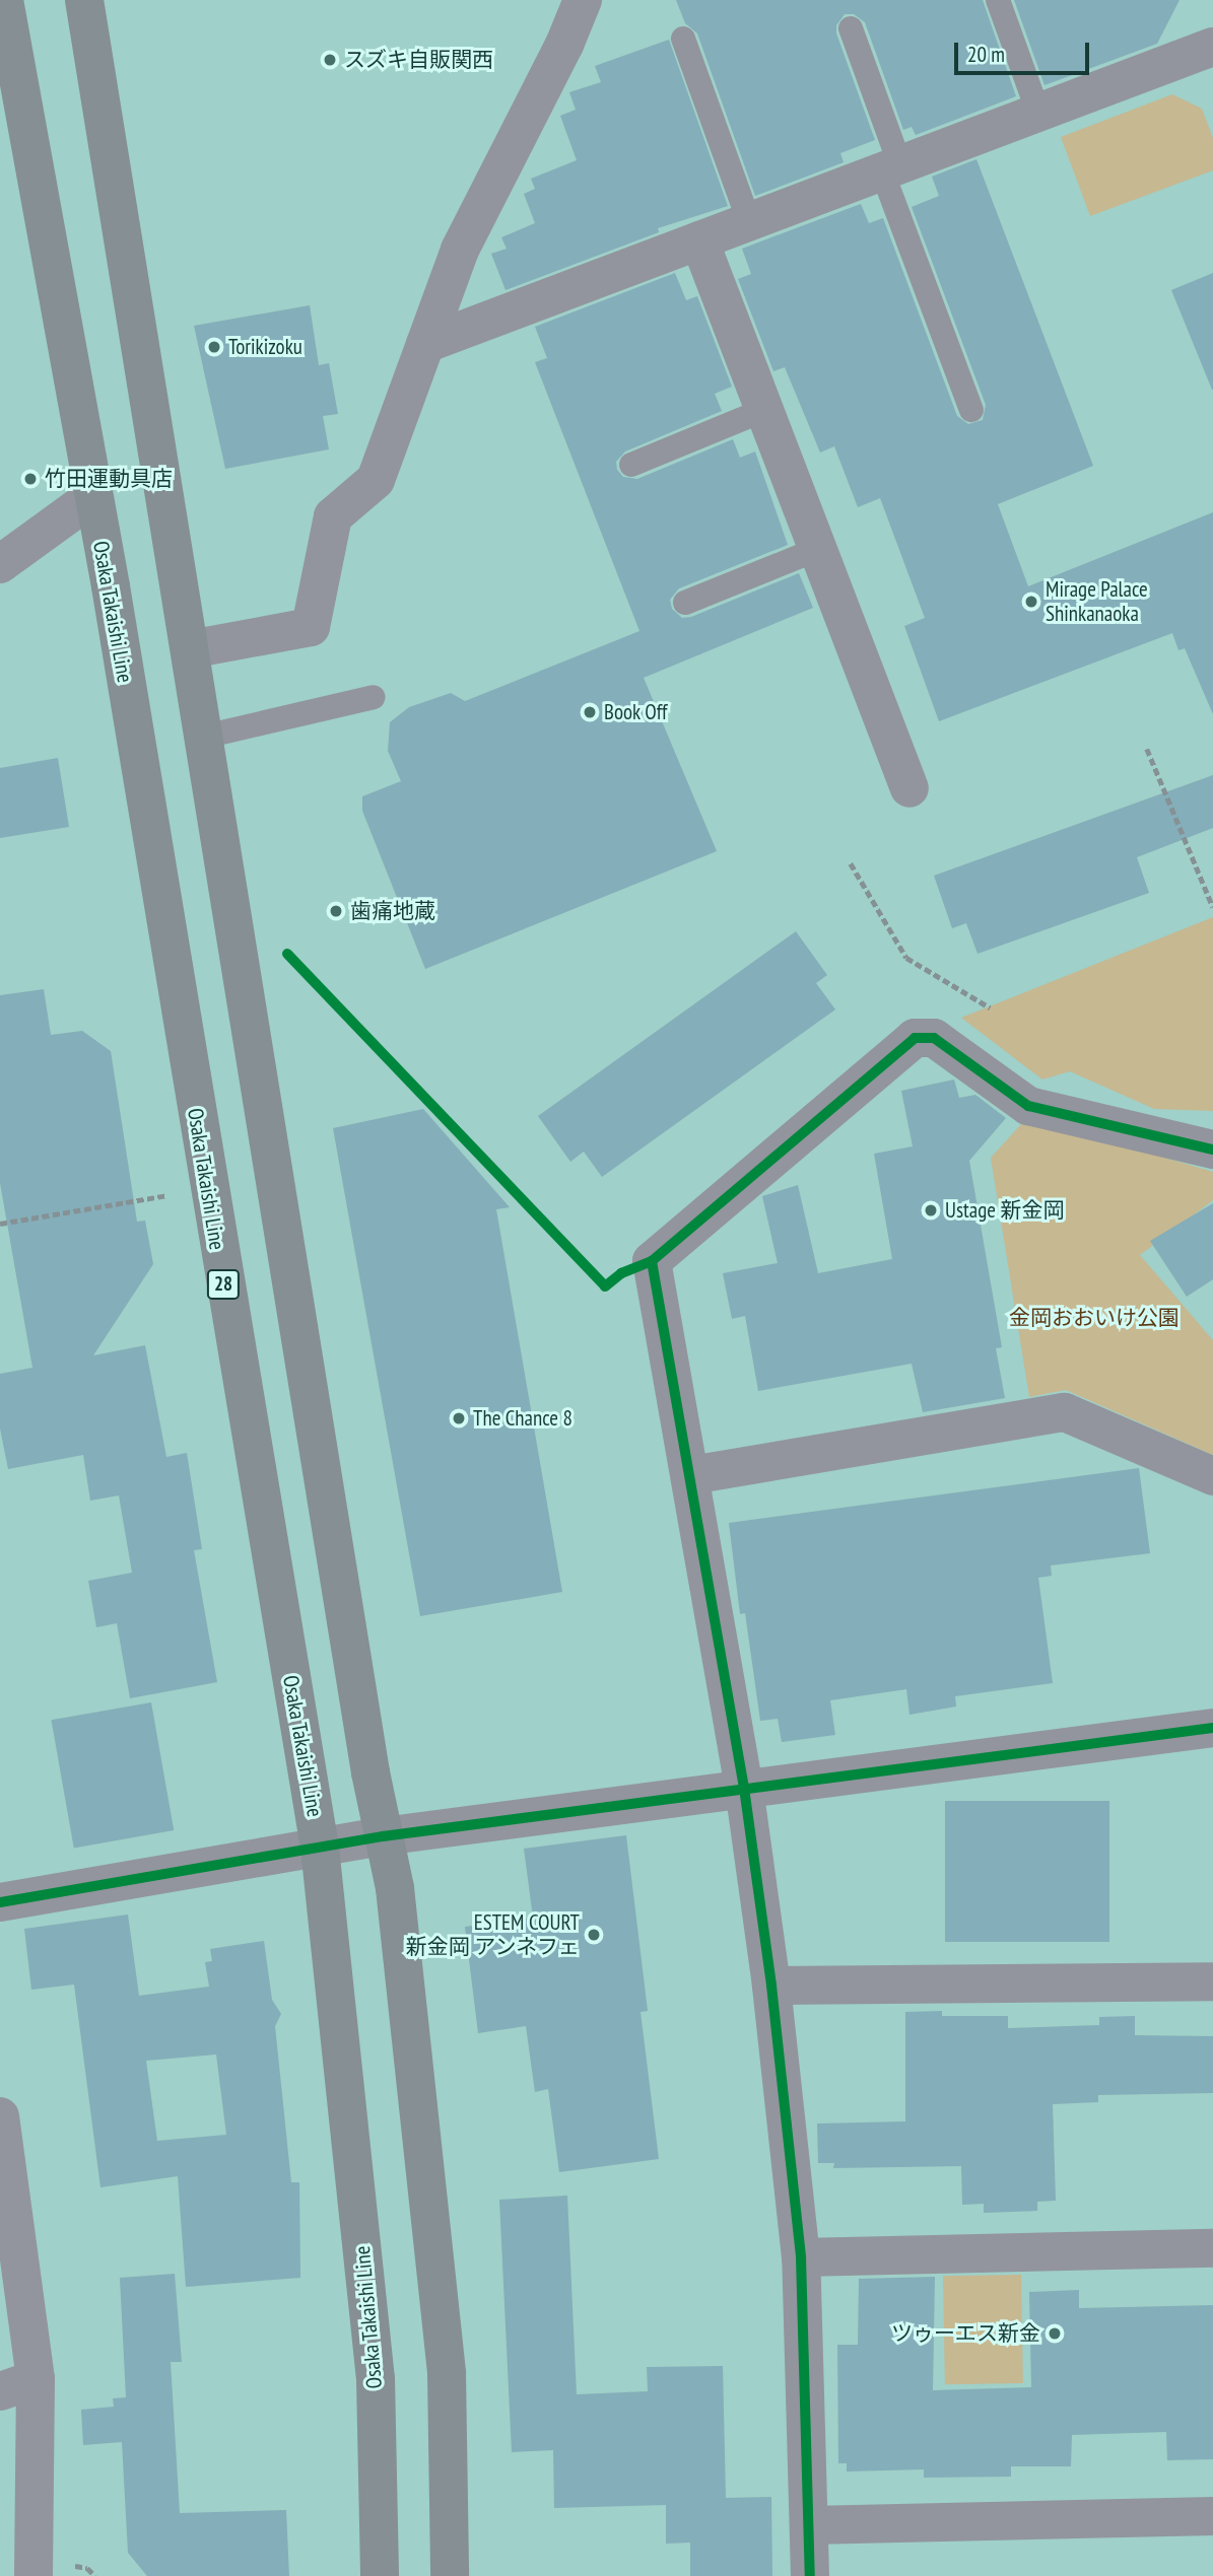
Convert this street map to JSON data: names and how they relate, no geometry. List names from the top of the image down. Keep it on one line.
{"streets":{"main road":["Osaka Takaishi Line","28"]},"parks":["金岡おおいけ公園"],"places":["スズキ自販関西","Torikizoku","竹田運動具店","Mirage Palace Shinkanaoka","Book Off","歯痛地蔵","Ustage 新金岡","The Chance 8","ESTEM COURT 新金岡 アンネフェ","ツゥーエス新金"],"scale_bar":"20 m"}
